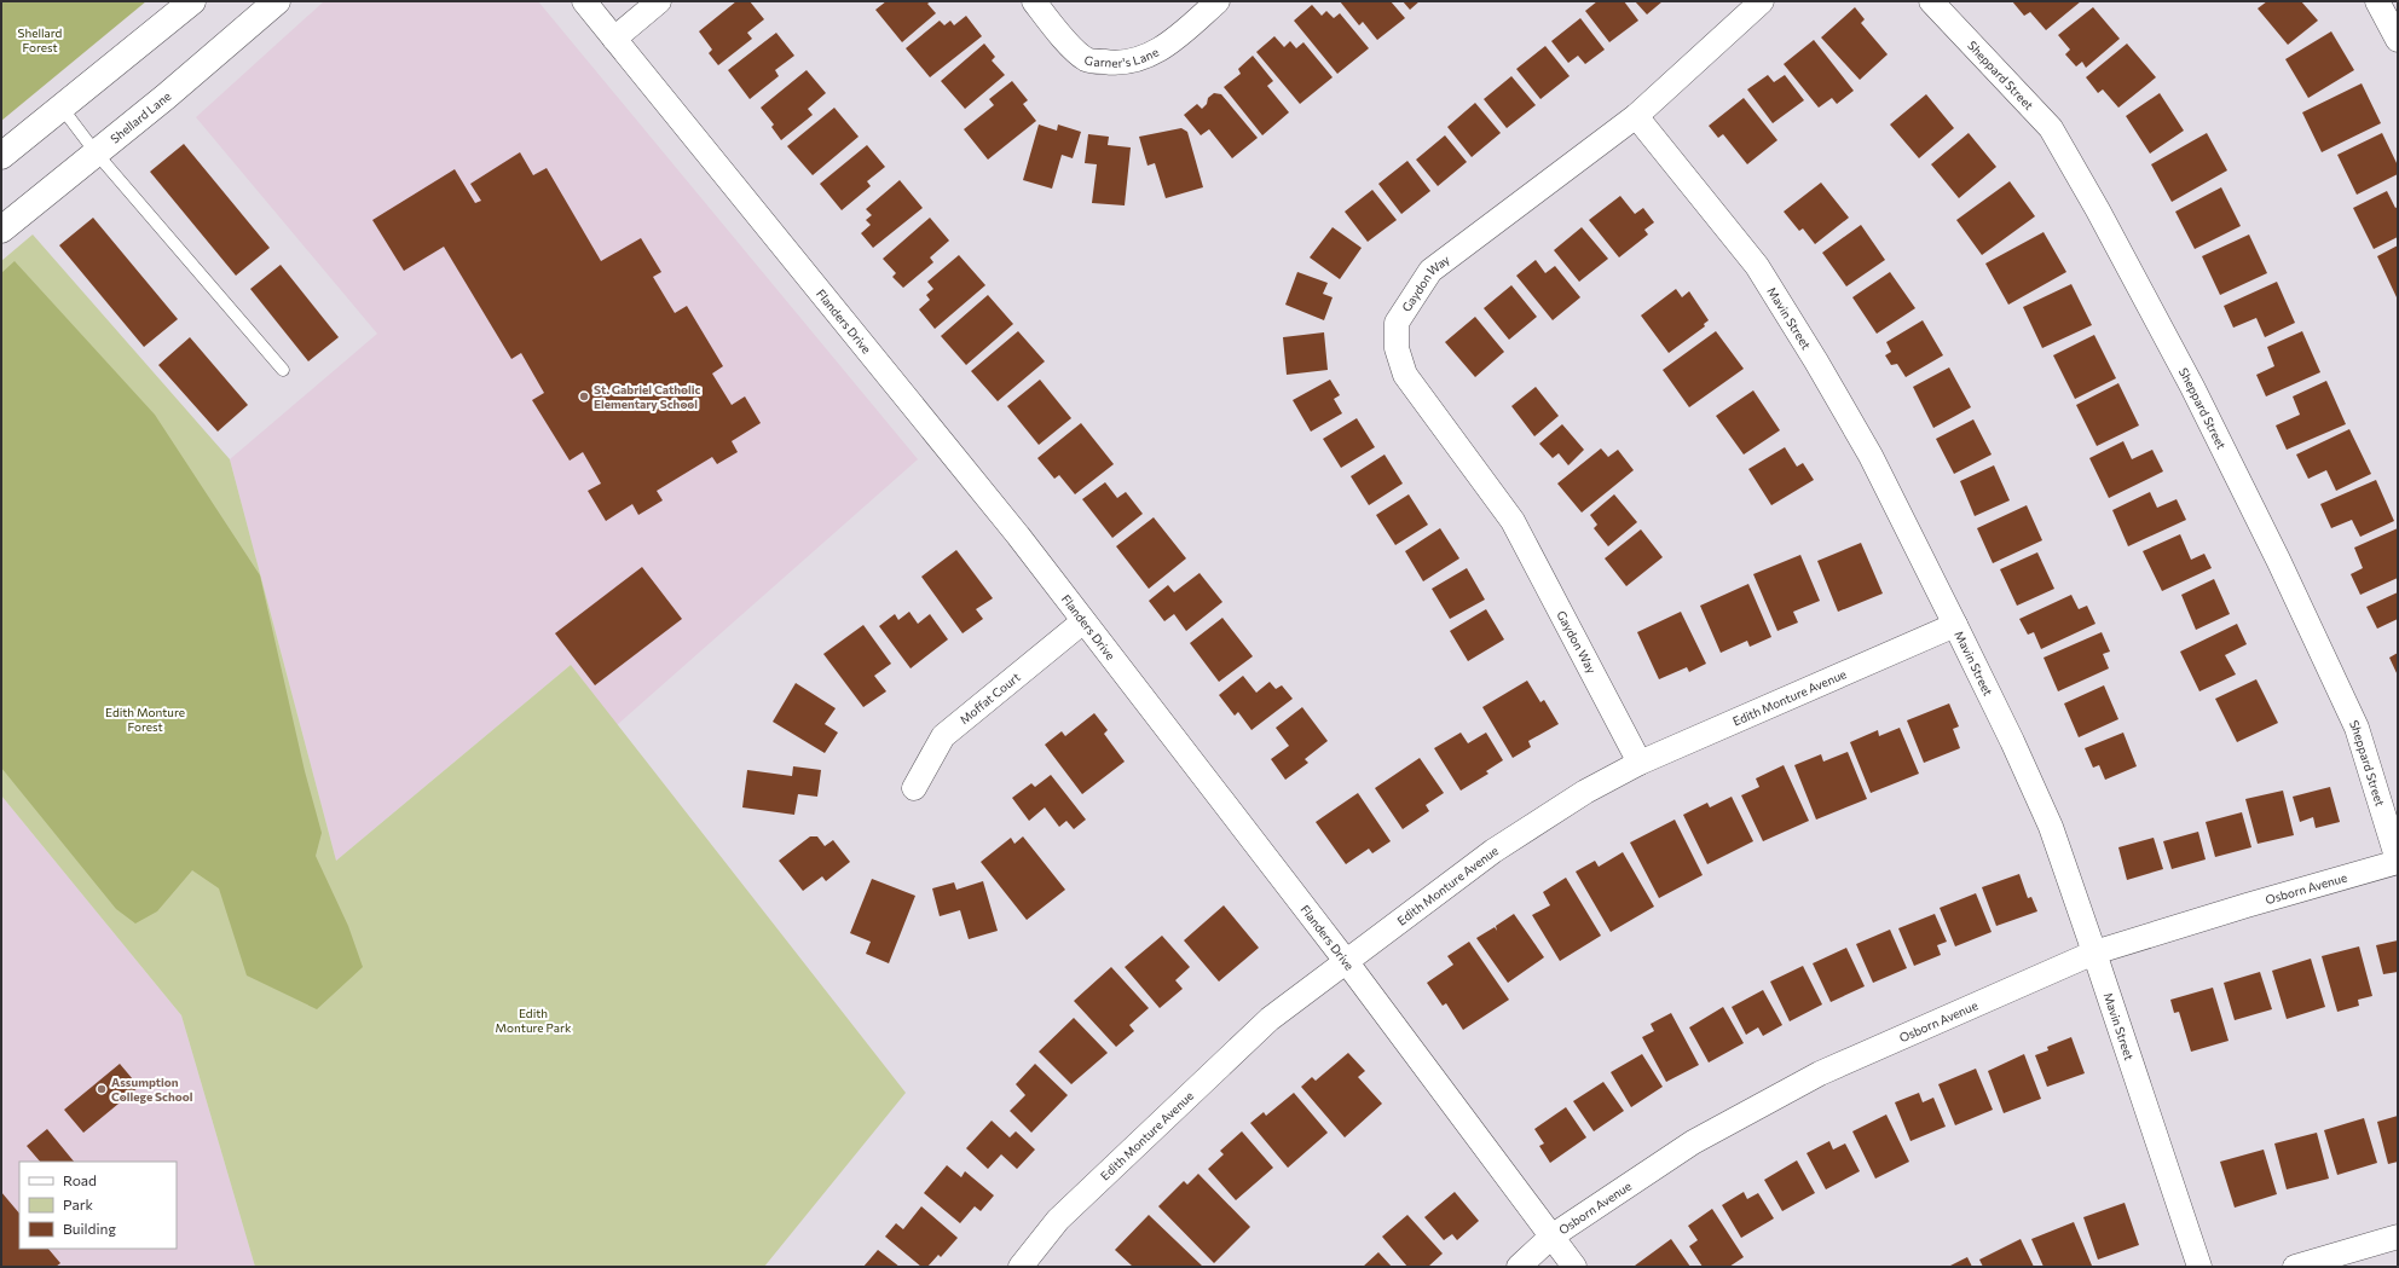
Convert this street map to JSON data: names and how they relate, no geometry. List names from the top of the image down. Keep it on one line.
{"streets":{"main road":["Shellard Lane"],"street":["Garner's Lane","Sheppard Street","Gaydon Way","Mavin Street","Flanders Drive","Moffat Court","Edith Monture Avenue","Osborn Avenue"]},"crossings":[["Sheppard Street","Osborn Avenue"],["Gaydon Way","Mavin Street"],["Gaydon Way","Edith Monture Avenue"],["Mavin Street","Edith Monture Avenue"],["Mavin Street","Osborn Avenue"],["Flanders Drive","Moffat Court"],["Flanders Drive","Edith Monture Avenue"],["Flanders Drive","Osborn Avenue"]],"parks":["Shellard Forest","Edith Monture Forest","Edith Monture Park"],"places":["St. Gabriel Catholic Elementary School","Assumption College School"],"legend":["Road","Park","Building"]}
